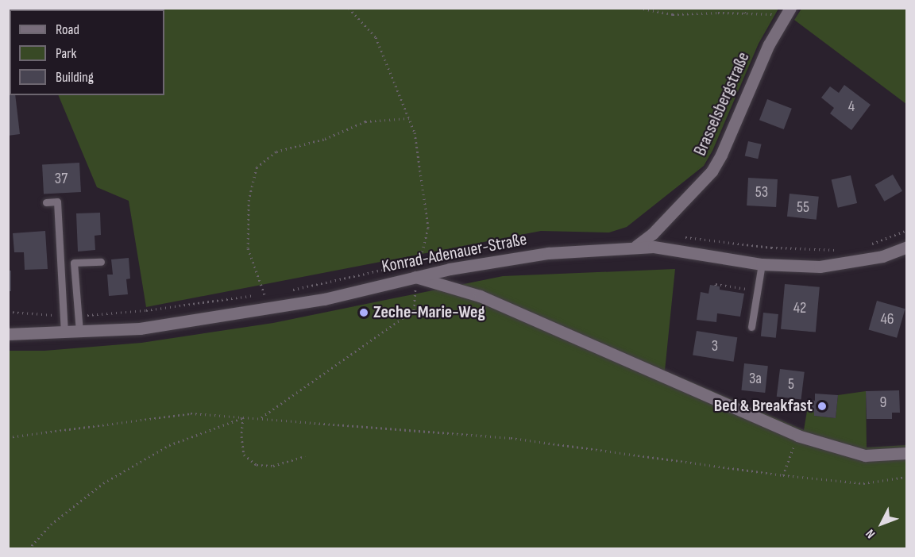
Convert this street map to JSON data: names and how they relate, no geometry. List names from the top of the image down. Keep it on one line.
{"streets":{"main road":["Brasselsbergstraße","Konrad-Adenauer-Straße"]},"crossings":[["Brasselsbergstraße","Konrad-Adenauer-Straße"]],"places":["Zeche-Marie-Weg","Bed & Breakfast"],"house_numbers":["4","37","53","55","42","46","3","3a","5","9"],"legend":["Road","Park","Building"],"north":"bottom left"}
